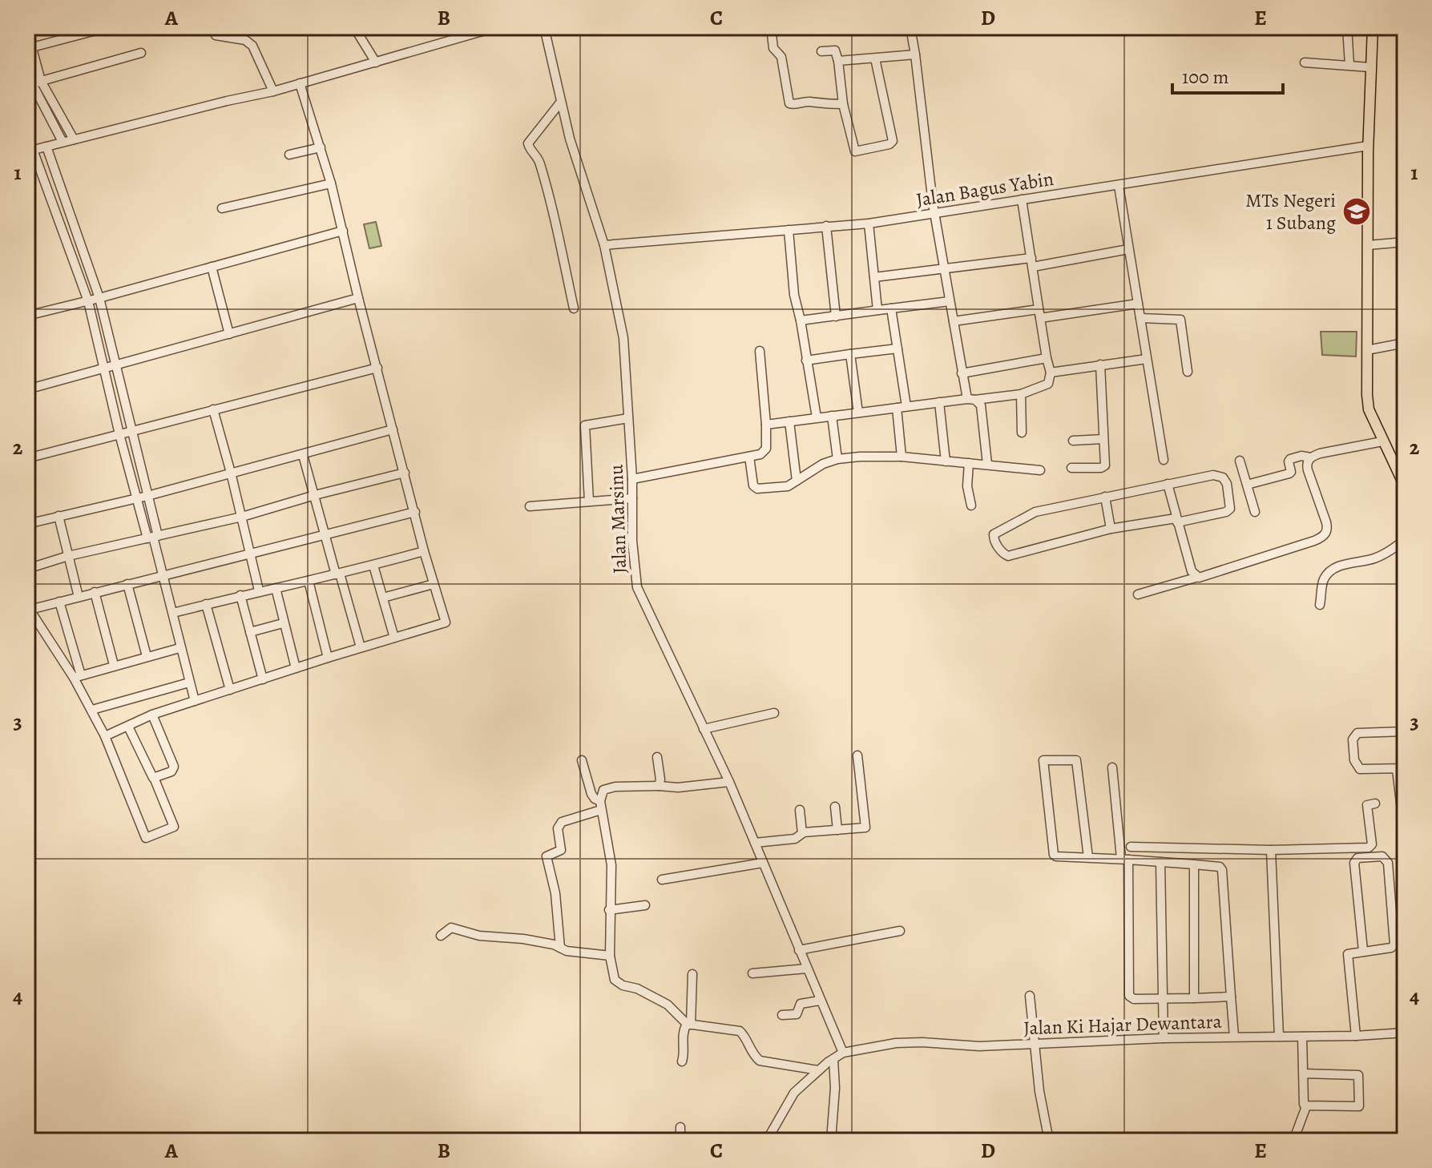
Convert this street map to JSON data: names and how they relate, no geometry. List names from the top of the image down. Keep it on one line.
{"streets":{"street":["Jalan Bagus Yabin","Jalan Marsinu","Jalan Ki Hajar Dewantara"]},"crossings":[["Jalan Bagus Yabin","Jalan Marsinu"],["Jalan Marsinu","Jalan Ki Hajar Dewantara"]],"places":{"school or university":["MTs Negeri 1 Subang"]},"scale_bar":"100 m","grid":{"columns":["A","B","C","D","E"],"rows":["1","2","3","4"]}}
